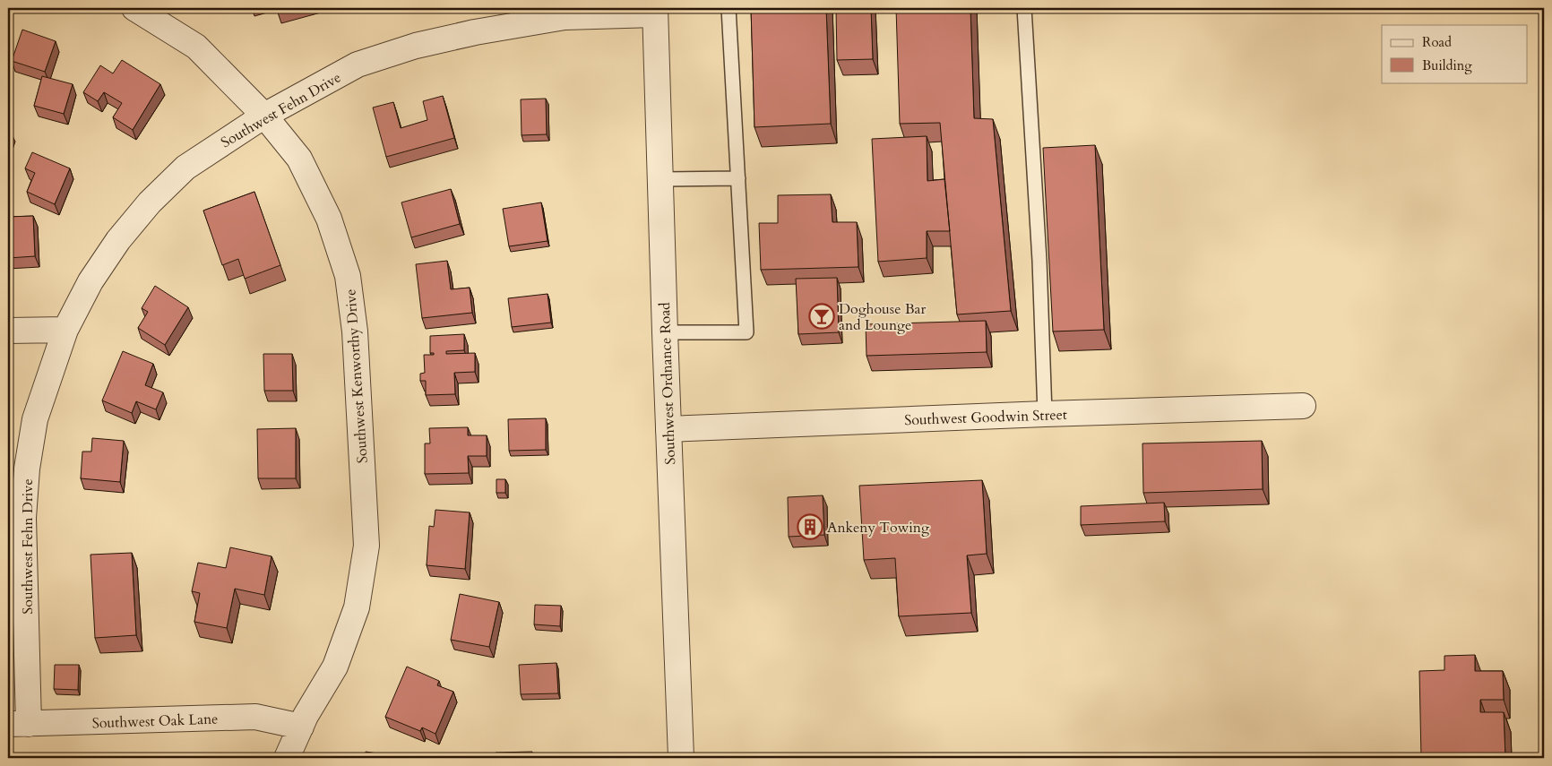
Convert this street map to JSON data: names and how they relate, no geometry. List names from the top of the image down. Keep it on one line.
{"streets":{"street":["Southwest Fehn Drive","Southwest Kenworthy Drive","Southwest Ordnance Road","Southwest Goodwin Street","Southwest Oak Lane"]},"crossings":[["Southwest Fehn Drive","Southwest Kenworthy Drive"],["Southwest Fehn Drive","Southwest Ordnance Road"],["Southwest Fehn Drive","Southwest Oak Lane"],["Southwest Kenworthy Drive","Southwest Oak Lane"],["Southwest Ordnance Road","Southwest Goodwin Street"]],"places":{"bar":["Doghouse Bar and Lounge"],"building":["Ankeny Towing"]},"legend":["Road","Building"]}
